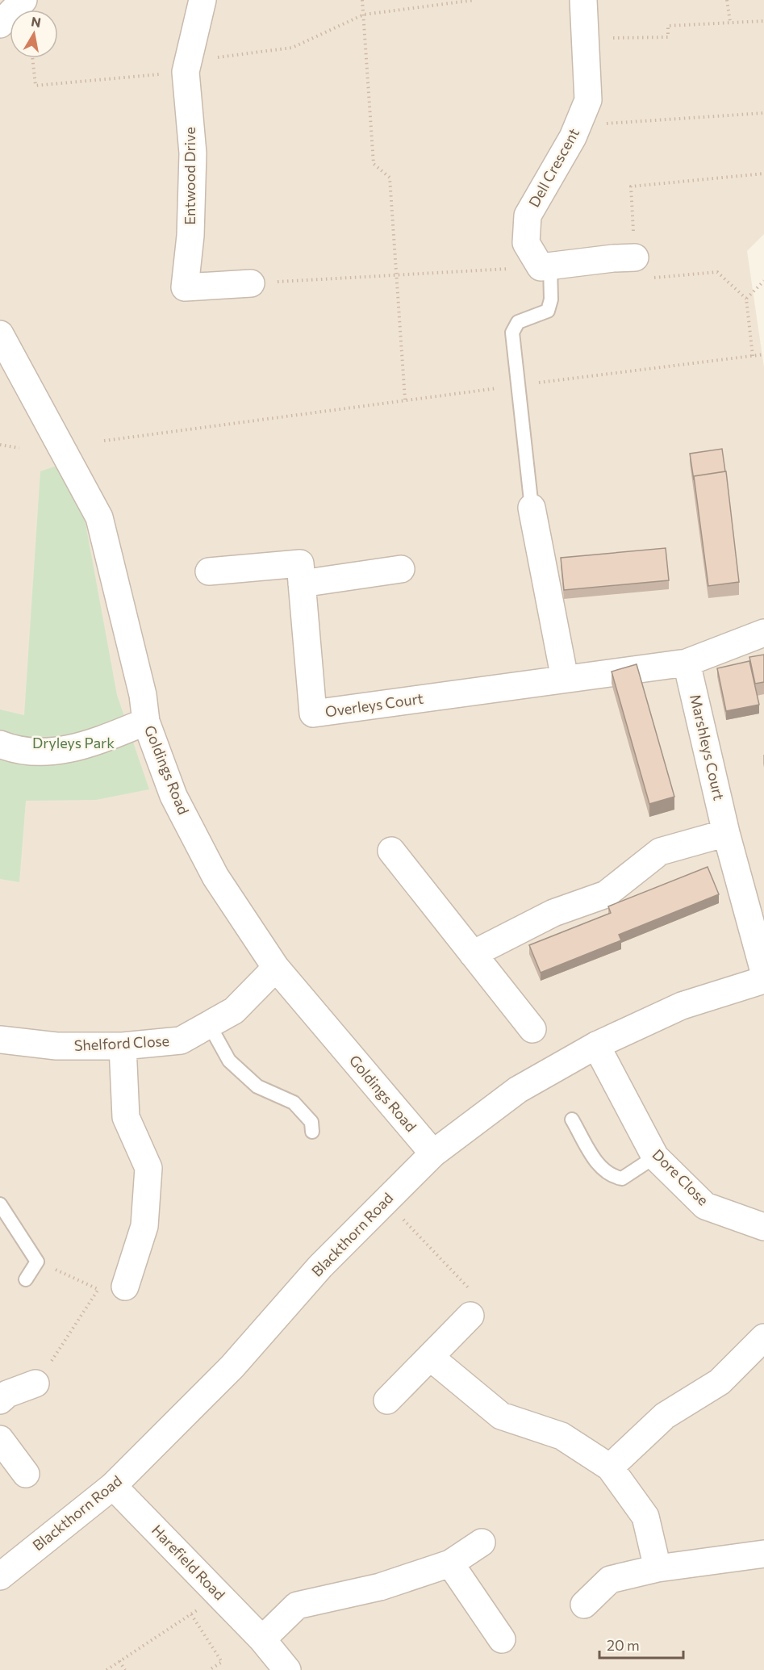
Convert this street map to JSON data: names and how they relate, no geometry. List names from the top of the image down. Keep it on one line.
{"streets":{"street":["Dell Crescent","Entwood Drive","Overleys Court","Marshleys Court","Goldings Road","Shelford Close","Dore Close","Blackthorn Road","Harefield Road"]},"crossings":[["Overleys Court","Marshleys Court"],["Goldings Road","Shelford Close"],["Goldings Road","Blackthorn Road"],["Dore Close","Blackthorn Road"],["Blackthorn Road","Harefield Road"]],"parks":["Dryleys Park"],"scale_bar":"20 m","north":"top"}
